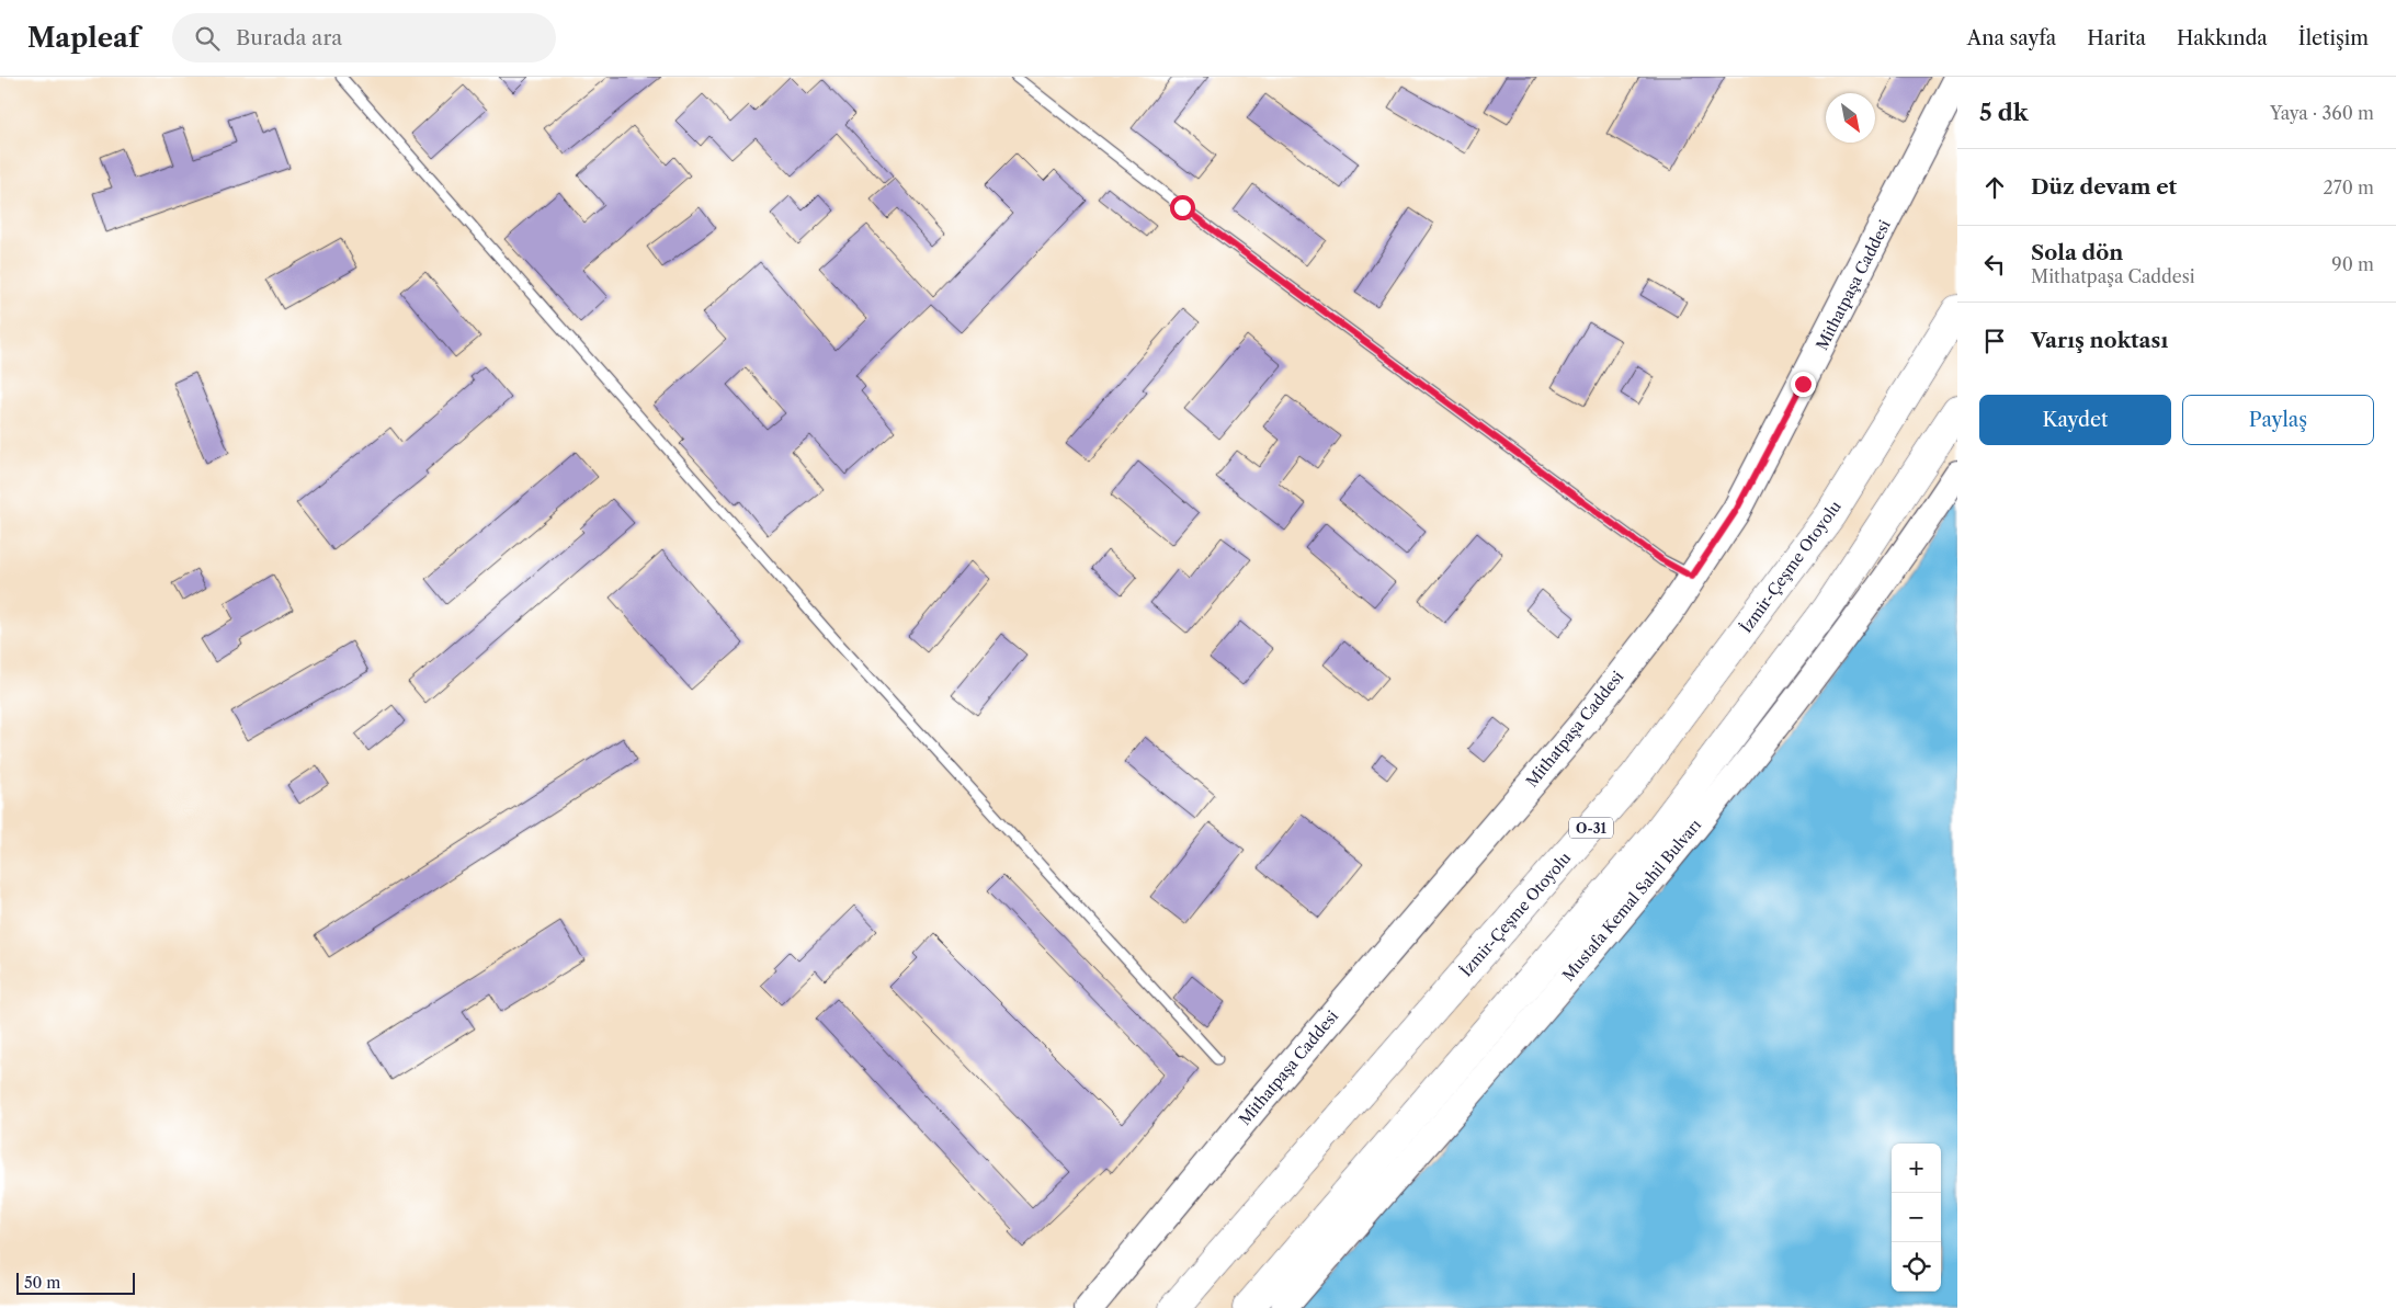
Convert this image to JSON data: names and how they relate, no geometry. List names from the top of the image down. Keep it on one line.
{"streets":{"highway":["İzmir-Çeşme Otoyolu","O-31"],"main road":["Mithatpaşa Caddesi","Mustafa Kemal Sahil Bulvarı"]},"scale_bar":"50 m","north":"bottom right","page":{"header":"Mapleaf","search":"Burada ara","nav":["Ana sayfa","Harita","Hakkında","İletişim"],"heading":["5 dk","Yaya · 360 m"],"list":[["Düz devam et","270 m"],["Sola dön","Mithatpaşa Caddesi","90 m"],"Varış noktası"],"buttons":["Kaydet","Paylaş"],"map_buttons":["+","−"],"scale":"50 m"}}
